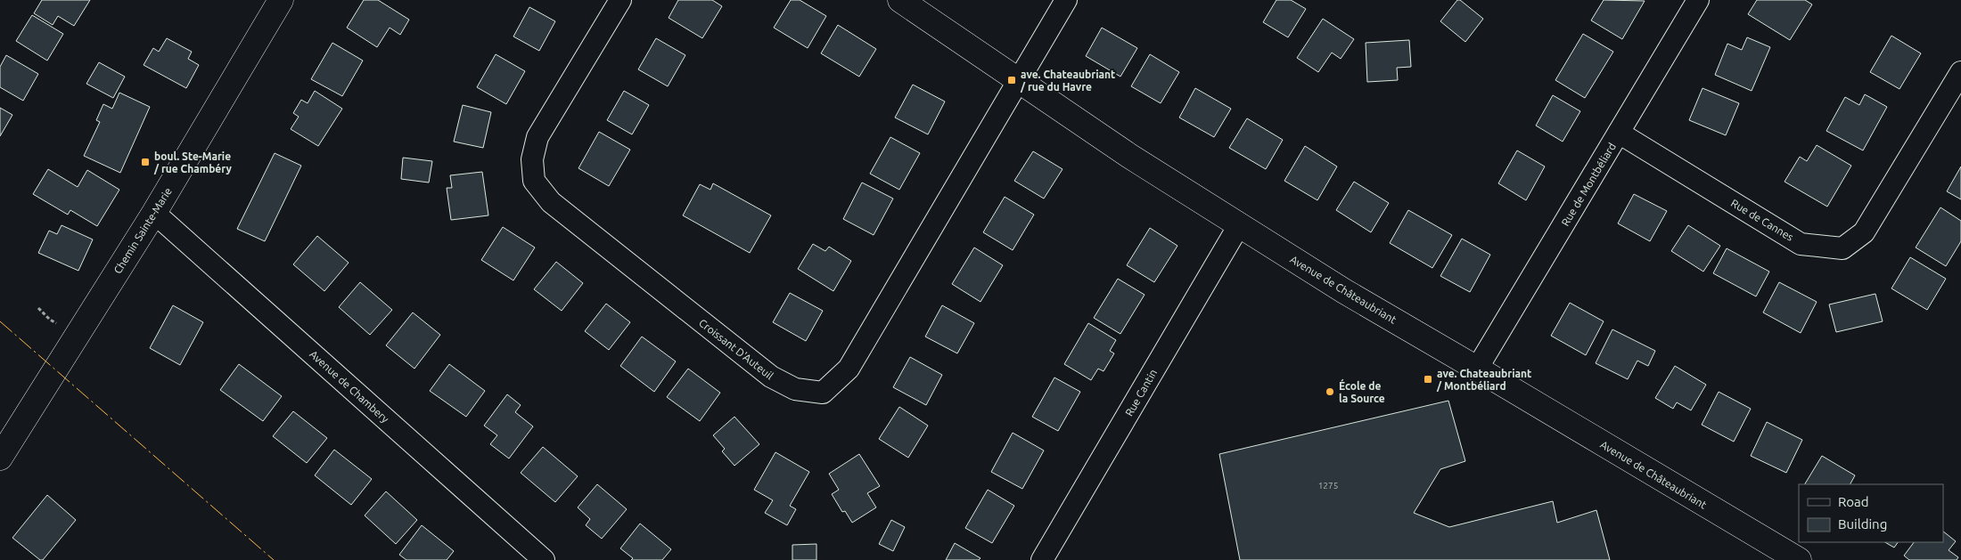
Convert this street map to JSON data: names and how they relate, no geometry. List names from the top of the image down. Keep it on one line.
{"streets":{"street":["Rue de Montbéliard","Rue de Cannes","Chemin Sainte-Marie","Avenue de Châteaubriant","Croissant D'Auteuil","Avenue de Chambery","Rue Cantin"]},"crossings":[["Rue de Montbéliard","Rue de Cannes"],["Rue de Montbéliard","Avenue de Châteaubriant"],["Chemin Sainte-Marie","Avenue de Chambery"],["Avenue de Châteaubriant","Croissant D'Auteuil"],["Avenue de Châteaubriant","Rue Cantin"]],"places":{"transit":["ave. Chateaubriant / rue du Havre","boul. Ste-Marie / rue Chambéry","ave. Chateaubriant / Montbéliard"],"other":["École de la Source"]},"house_numbers":["1275"],"legend":["Road","Building"]}
